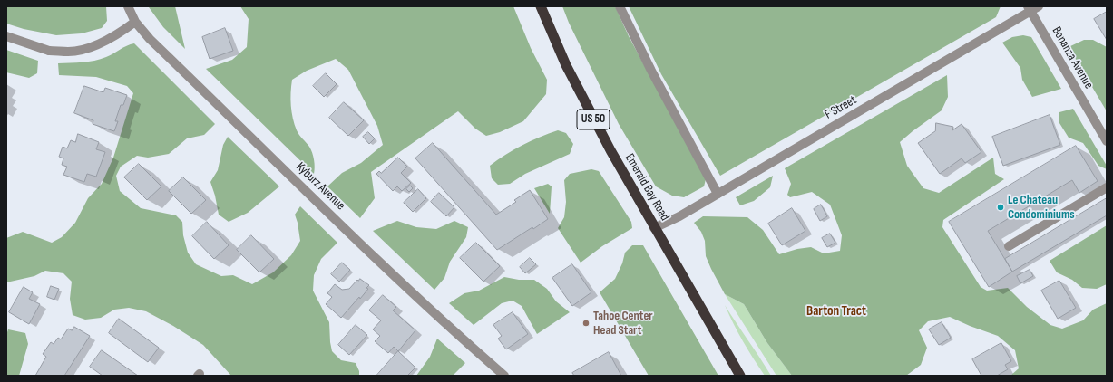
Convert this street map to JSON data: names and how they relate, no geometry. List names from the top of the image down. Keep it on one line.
{"streets":{"highway":["US 50","Emerald Bay Road"],"street":["Bonanza Avenue","F Street","Kyburz Avenue"]},"crossings":[["Bonanza Avenue","F Street"],["F Street","Emerald Bay Road"]],"districts":["Barton Tract"],"places":["Le Chateau Condominiums","Tahoe Center Head Start"]}
